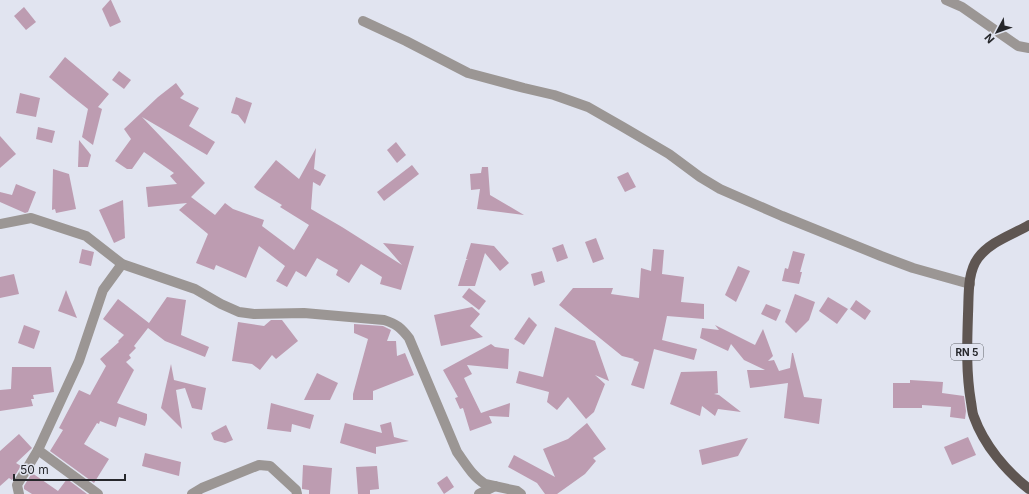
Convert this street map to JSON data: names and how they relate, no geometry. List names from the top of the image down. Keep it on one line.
{"streets":{"main road":["RN 5"]},"scale_bar":"50 m","north":"bottom left"}
